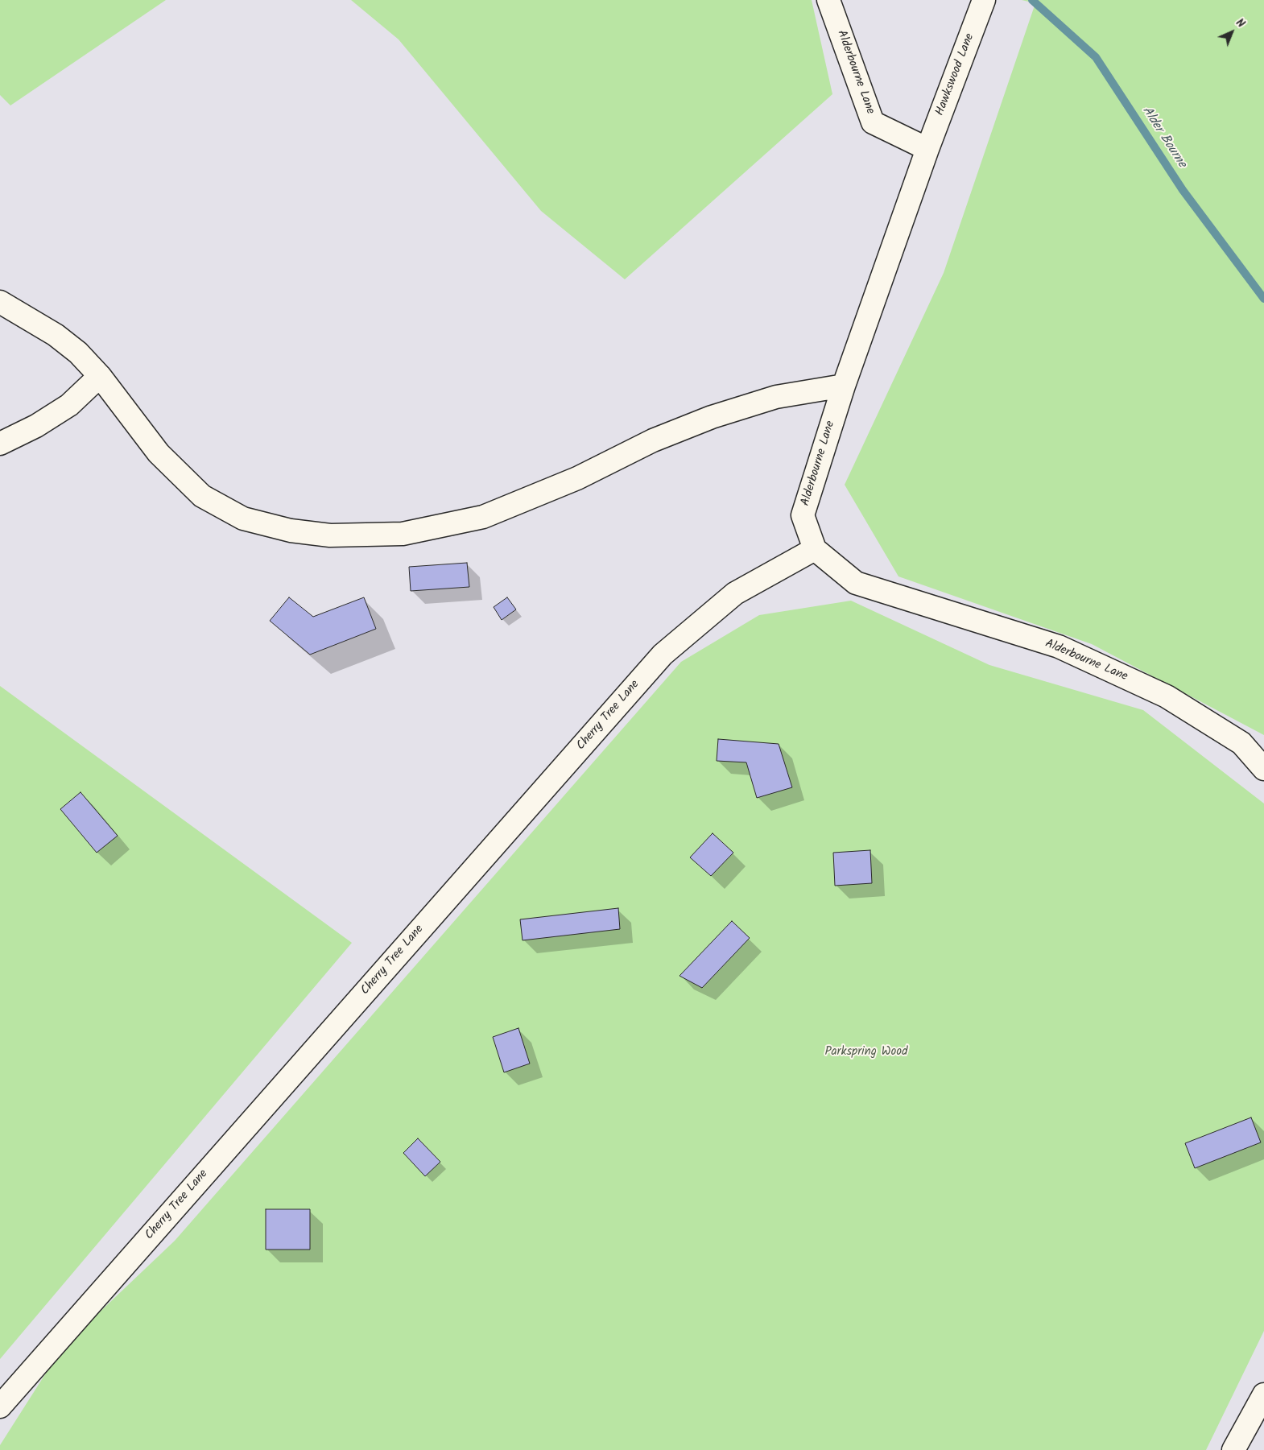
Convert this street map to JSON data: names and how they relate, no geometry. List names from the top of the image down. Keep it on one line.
{"streets":{"street":["Alderbourne Lane","Hawkswood Lane","Cherry Tree Lane"]},"crossings":[["Alderbourne Lane","Hawkswood Lane"],["Alderbourne Lane","Cherry Tree Lane"]],"water":["Alder Bourne"],"parks":["Parkspring Wood"],"north":"top right"}
